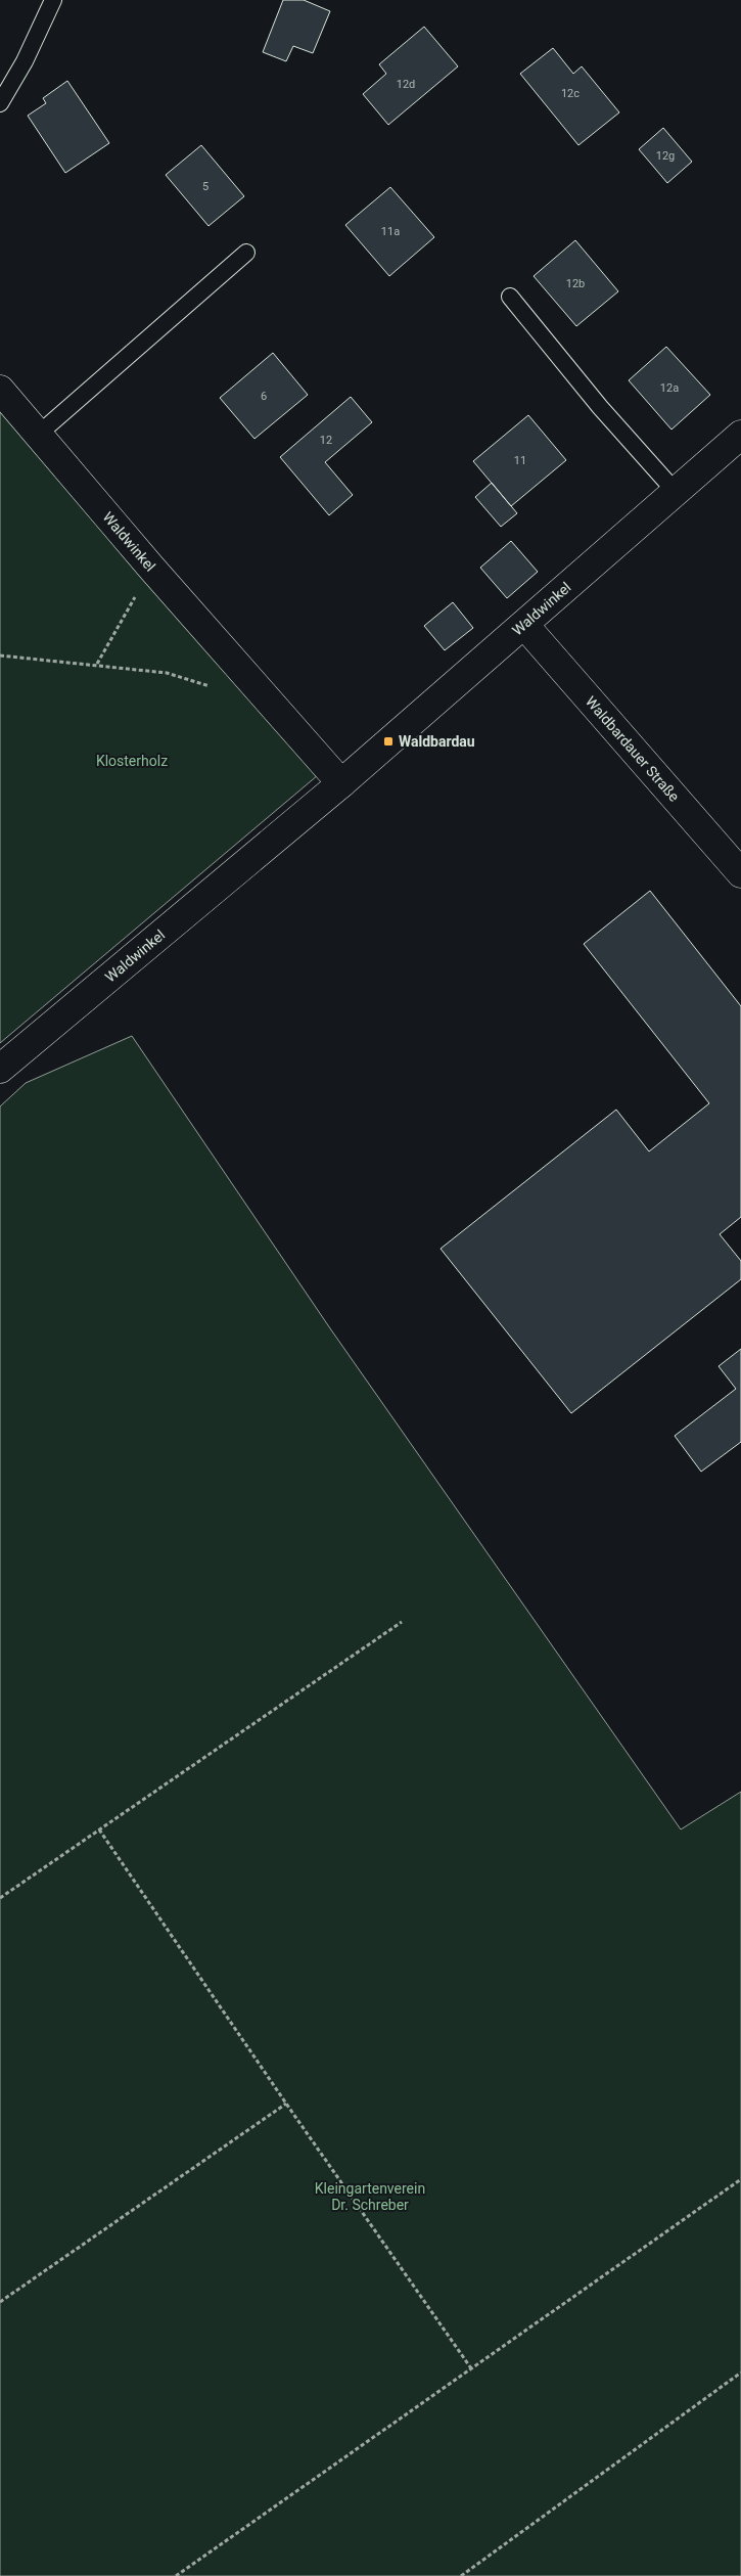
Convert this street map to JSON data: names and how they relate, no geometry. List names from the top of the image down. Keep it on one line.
{"streets":{"street":["Waldwinkel","Waldbardauer Straße"]},"crossings":[["Waldwinkel","Waldbardauer Straße"]],"parks":["Klosterholz","Kleingartenverein Dr. Schreber"],"places":{"transit":["Waldbardau"]},"house_numbers":["12d","12c","12g","5","11a","12b","12a","6","12","11"]}
